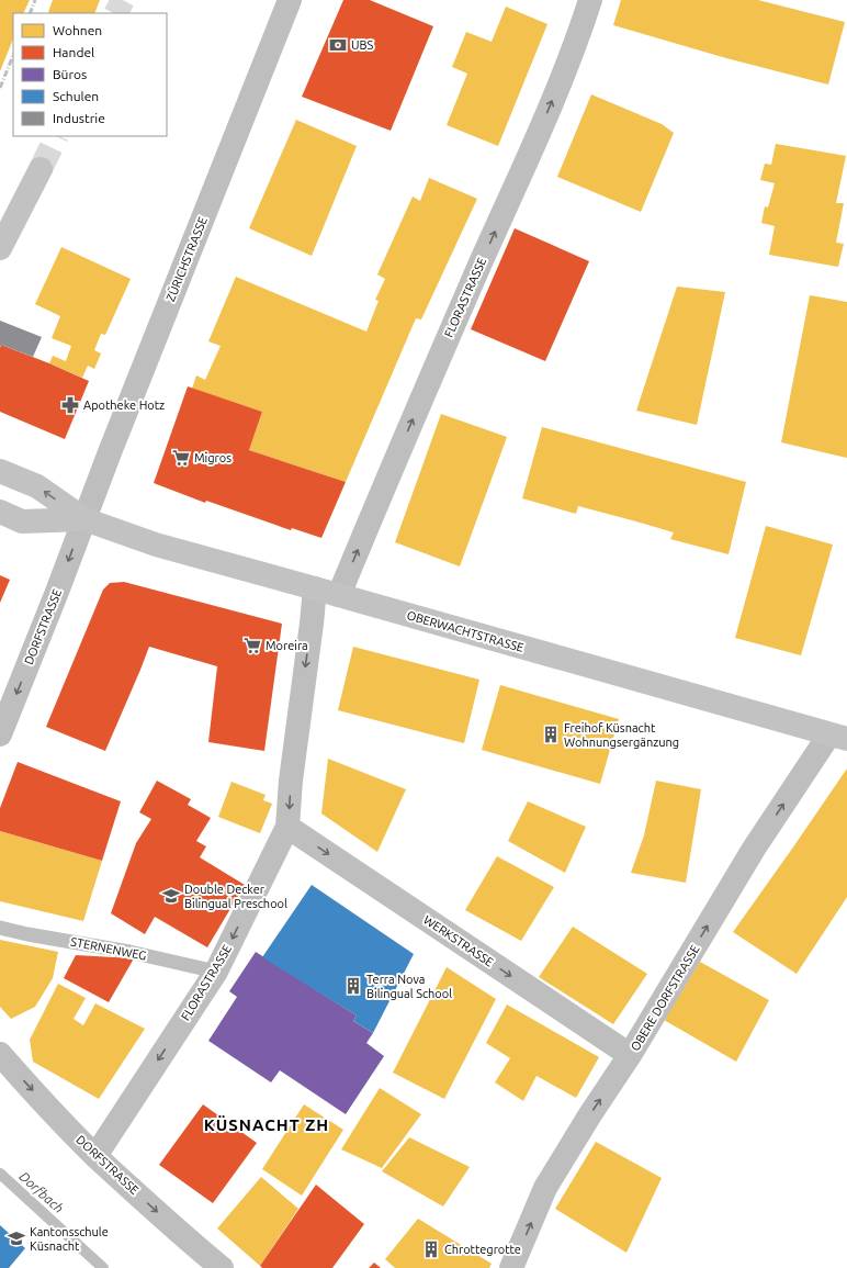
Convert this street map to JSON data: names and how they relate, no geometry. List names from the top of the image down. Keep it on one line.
{"streets":{"main road":["OBERWACHTSTRASSE"],"street":["ZÜRICHSTRASSE","FLORASTRASSE","DORFSTRASSE","WERKSTRASSE","OBERE DORFSTRASSE"],"lane":["STERNENWEG"]},"crossings":[["ZÜRICHSTRASSE","DORFSTRASSE"],["ZÜRICHSTRASSE","OBERWACHTSTRASSE"],["FLORASTRASSE","DORFSTRASSE"],["FLORASTRASSE","OBERWACHTSTRASSE"],["FLORASTRASSE","WERKSTRASSE"],["FLORASTRASSE","STERNENWEG"],["DORFSTRASSE","OBERWACHTSTRASSE"],["OBERWACHTSTRASSE","OBERE DORFSTRASSE"],["WERKSTRASSE","OBERE DORFSTRASSE"]],"one_way":["DORFSTRASSE","WERKSTRASSE","OBERE DORFSTRASSE"],"districts":["KÜSNACHT ZH"],"water":["Dorfbach"],"places":{"bank":["UBS"],"pharmacy":["Apotheke Hotz"],"supermarket":["Migros","Moreira"],"building":["Freihof Küsnacht Wohnungsergänzung","Terra Nova Bilingual School","Chrottegrotte"],"school or university":["Double Decker Bilingual Preschool","Kantonsschule Küsnacht"]},"legend":["Wohnen","Handel","Büros","Schulen","Industrie"]}
